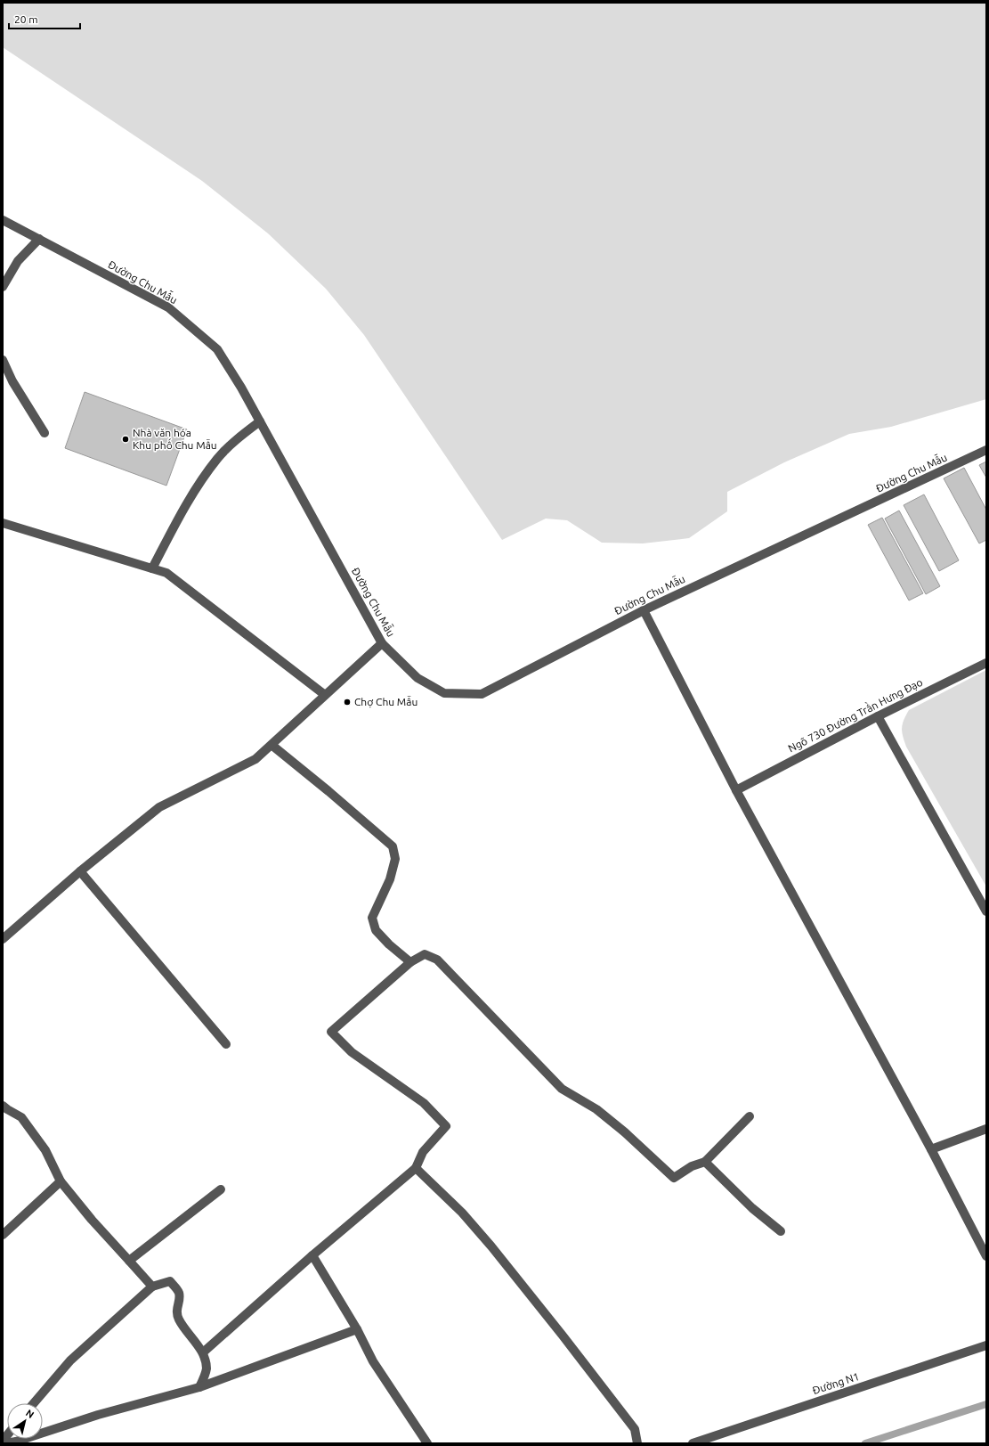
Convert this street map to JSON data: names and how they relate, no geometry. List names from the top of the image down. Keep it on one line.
{"streets":{"street":["Đường Chu Mẫu","Ngõ 730 Đường Trần Hưng Đạo","Đường N1"]},"places":["Nhà văn hóa Khu phố Chu Mẫu","Chợ Chu Mẫu"],"scale_bar":"20 m","north":"top right"}
